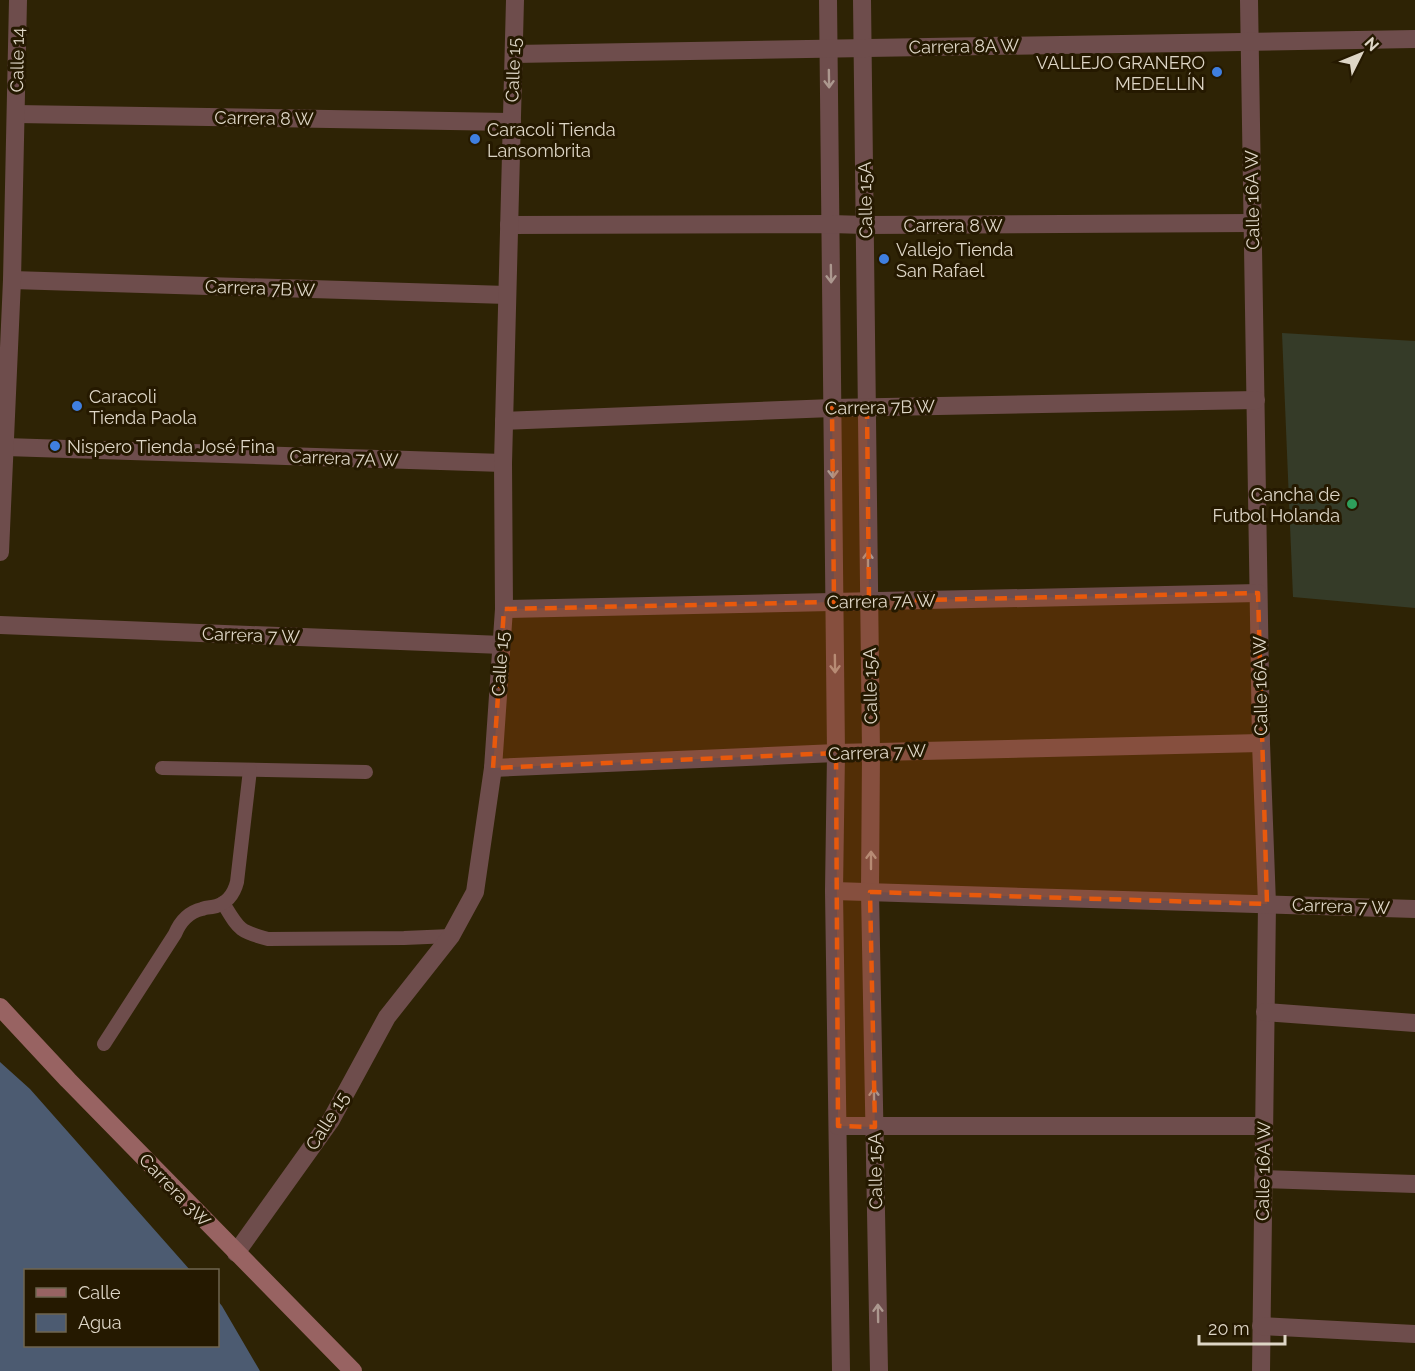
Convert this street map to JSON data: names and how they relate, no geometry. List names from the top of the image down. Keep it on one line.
{"streets":{"street":["Carrera 8A W","Calle 14","Calle 15","Carrera 8 W","Calle 15A","Calle 16A W","Carrera 7B W","Carrera 7A W","Carrera 7 W","Carrera 3W"]},"crossings":[["Carrera 8A W","Calle 15"],["Carrera 8A W","Calle 15A"],["Carrera 8A W","Calle 16A W"],["Calle 14","Carrera 8 W"],["Calle 14","Carrera 7B W"],["Calle 14","Carrera 7A W"],["Calle 15","Carrera 8 W"],["Calle 15","Carrera 7B W"],["Calle 15","Carrera 7A W"],["Calle 15","Carrera 7 W"],["Calle 15","Carrera 3W"],["Carrera 8 W","Calle 15A"],["Carrera 8 W","Calle 16A W"],["Calle 15A","Carrera 7B W"],["Calle 15A","Carrera 7A W"],["Calle 15A","Carrera 7 W"],["Calle 16A W","Carrera 7B W"],["Calle 16A W","Carrera 7A W"],["Calle 16A W","Carrera 7 W"]],"places":["VALLEJO GRANERO MEDELLÍN","Caracoli Tienda Lansombrita","Vallejo Tienda San Rafael","Caracoli Tienda Paola","Nispero Tienda José Fina","Cancha de Futbol Holanda"],"legend":["Calle","Agua"],"scale_bar":"20 m","north":"top right"}
